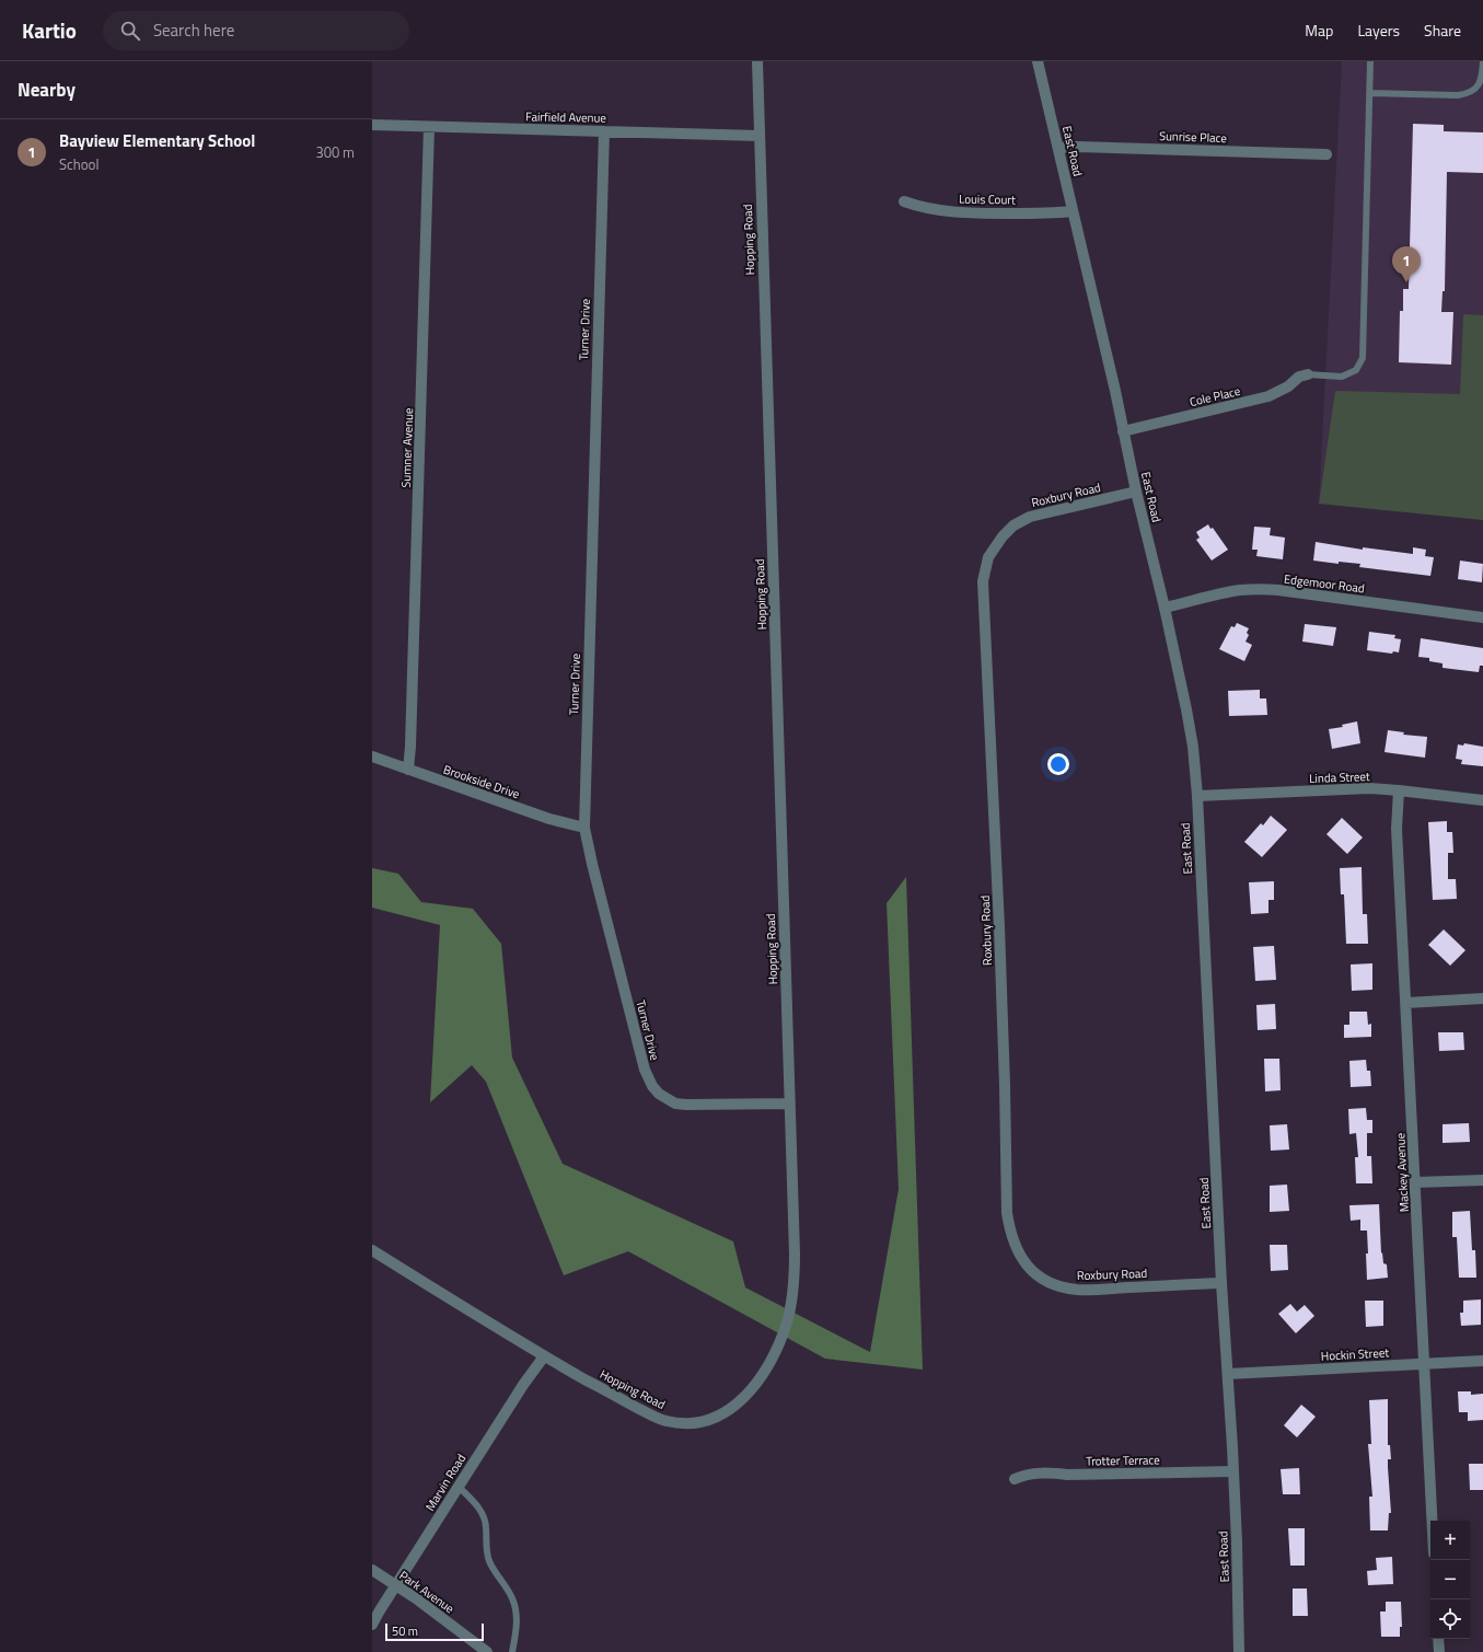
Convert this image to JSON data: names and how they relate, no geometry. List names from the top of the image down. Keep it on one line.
{"streets":{"street":["Fairfield Avenue","Sunrise Place","East Road","Louis Court","Hopping Road","Turner Drive","Cole Place","Sumner Avenue","Roxbury Road","Edgemoor Road","Linda Street","Brookside Drive","Mackey Avenue","Hockin Street","Trotter Terrace","Marvin Road","Park Avenue"]},"crossings":[["Fairfield Avenue","Hopping Road"],["Fairfield Avenue","Turner Drive"],["Fairfield Avenue","Sumner Avenue"],["Sunrise Place","East Road"],["East Road","Louis Court"],["East Road","Cole Place"],["East Road","Roxbury Road"],["East Road","Edgemoor Road"],["East Road","Linda Street"],["East Road","Hockin Street"],["East Road","Trotter Terrace"],["Hopping Road","Turner Drive"],["Hopping Road","Marvin Road"],["Turner Drive","Brookside Drive"],["Sumner Avenue","Brookside Drive"],["Linda Street","Mackey Avenue"],["Mackey Avenue","Hockin Street"],["Marvin Road","Park Avenue"]],"scale_bar":"50 m","page":{"header":"Kartio","search":"Search here","nav":["Map","Layers","Share"],"heading":"Nearby","list":[{"mark":"1","name":"Bayview Elementary School","note":"School","value":"300 m"}],"pins":"1","map_buttons":["+","−"],"scale":"50 m"}}
